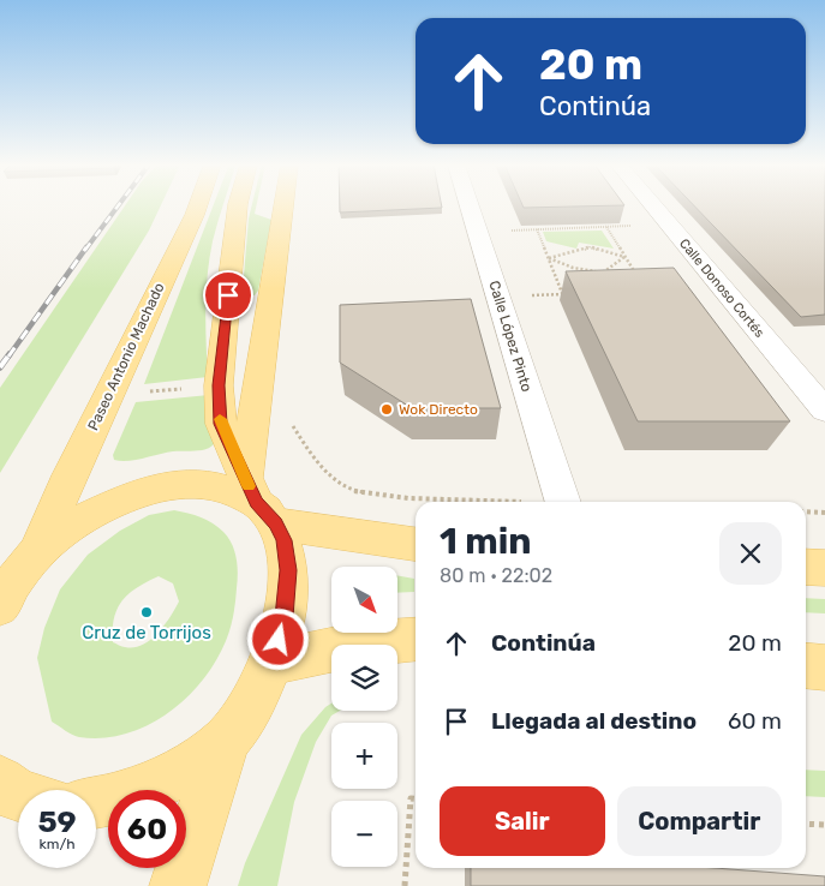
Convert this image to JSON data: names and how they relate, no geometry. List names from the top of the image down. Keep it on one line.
{"streets":{"main road":["Paseo Antonio Machado"],"street":["Calle Donoso Cortés","Calle López Pinto"]},"places":["Wok Directo","Cruz de Torrijos"],"north":"bottom right","page":{"turn":["20 m","Continúa"],"heading":["1 min","80 m · 22:02"],"map_buttons":["+","−"],"list":[{"name":"Continúa","value":"20 m"},{"name":"Llegada al destino","value":"60 m"}],"buttons":["Salir","Compartir"],"speed":"59 km/h","limit":"60"}}
